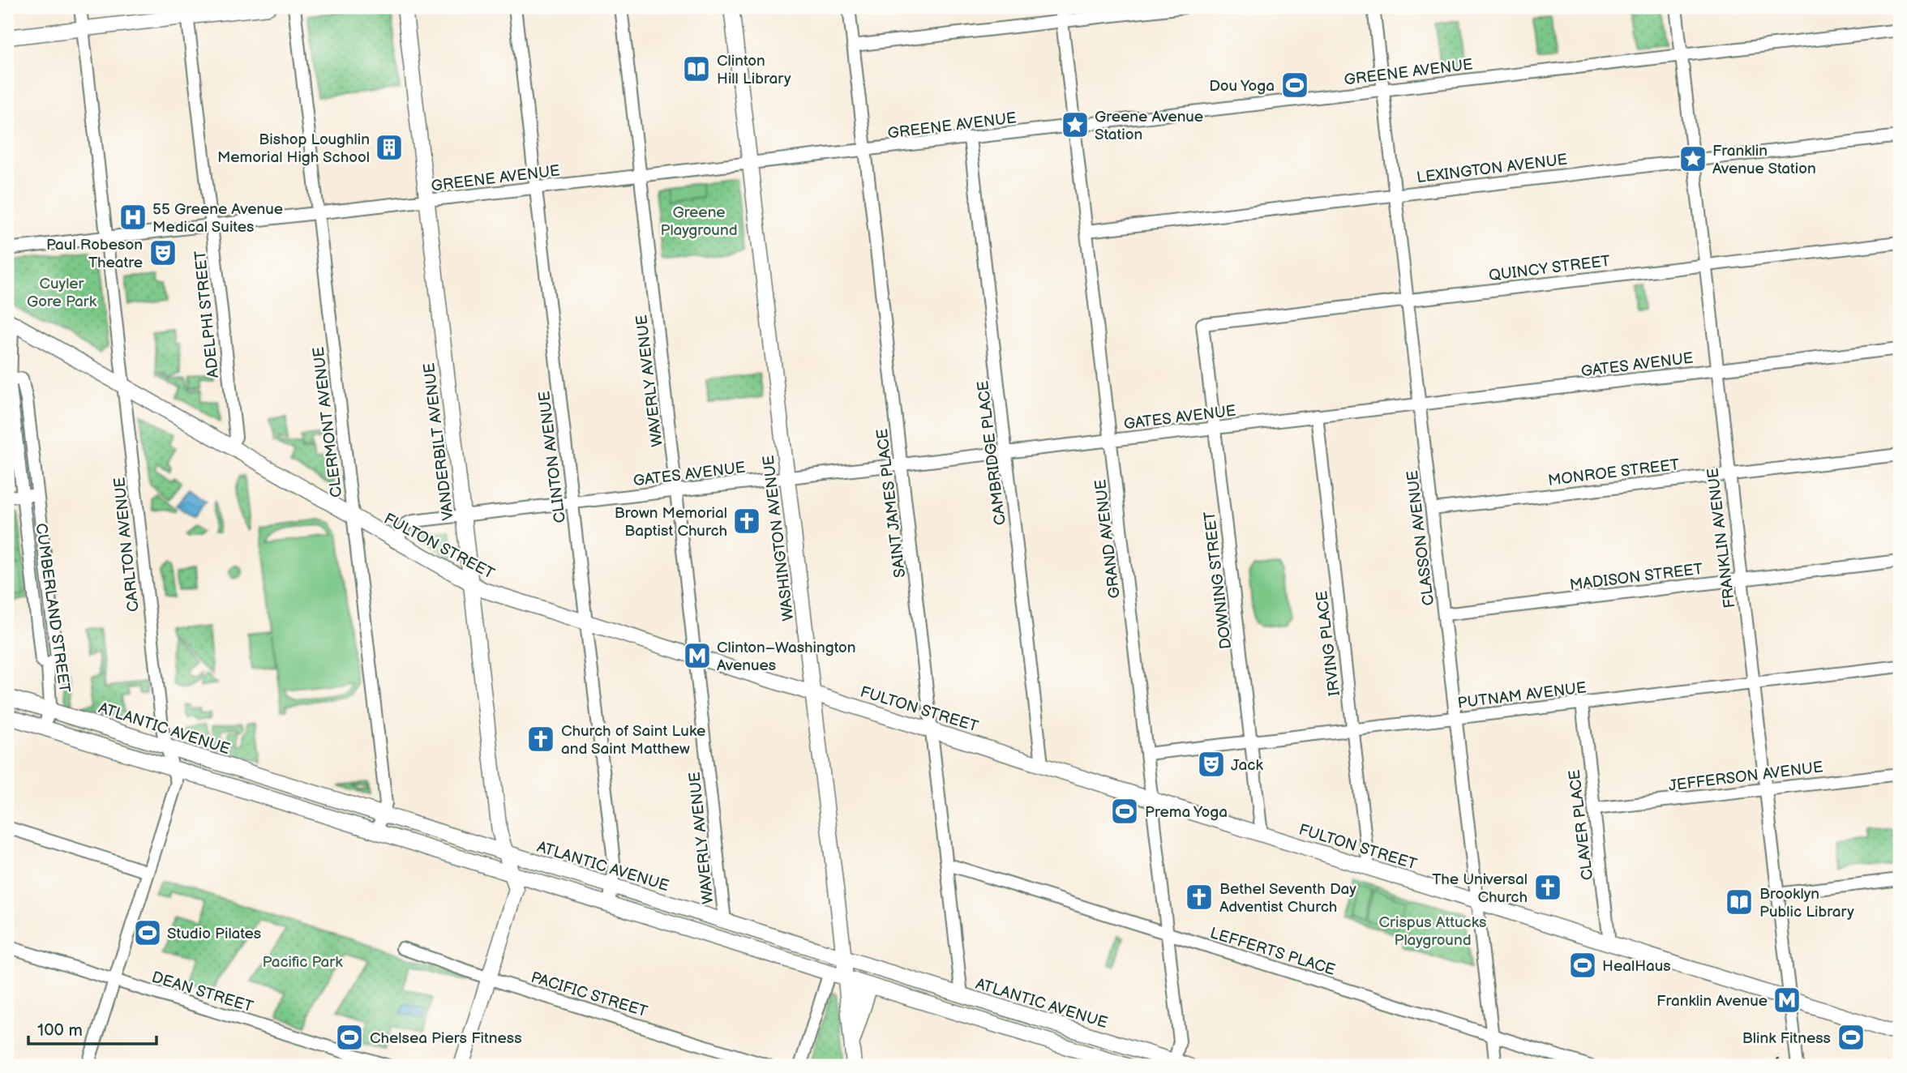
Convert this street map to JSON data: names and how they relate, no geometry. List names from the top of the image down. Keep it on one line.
{"streets":{"main road":["VANDERBILT AVENUE","WASHINGTON AVENUE","FULTON STREET","ATLANTIC AVENUE"],"street":["GREENE AVENUE","LEXINGTON AVENUE","QUINCY STREET","ADELPHI STREET","GATES AVENUE","WAVERLY AVENUE","CLERMONT AVENUE","CAMBRIDGE PLACE","CLINTON AVENUE","MONROE STREET","SAINT JAMES PLACE","CLASSON AVENUE","FRANKLIN AVENUE","GRAND AVENUE","CARLTON AVENUE","MADISON STREET","DOWNING STREET","CUMBERLAND STREET","IRVING PLACE","PUTNAM AVENUE","JEFFERSON AVENUE","CLAVER PLACE","LEFFERTS PLACE","DEAN STREET","PACIFIC STREET"]},"crossings":[["GREENE AVENUE","ADELPHI STREET"],["GREENE AVENUE","WAVERLY AVENUE"],["GREENE AVENUE","CLERMONT AVENUE"],["GREENE AVENUE","VANDERBILT AVENUE"],["GREENE AVENUE","CAMBRIDGE PLACE"],["GREENE AVENUE","CLINTON AVENUE"],["GREENE AVENUE","SAINT JAMES PLACE"],["GREENE AVENUE","WASHINGTON AVENUE"],["GREENE AVENUE","CLASSON AVENUE"],["GREENE AVENUE","FRANKLIN AVENUE"],["GREENE AVENUE","GRAND AVENUE"],["GREENE AVENUE","CARLTON AVENUE"],["LEXINGTON AVENUE","CLASSON AVENUE"],["LEXINGTON AVENUE","FRANKLIN AVENUE"],["LEXINGTON AVENUE","GRAND AVENUE"],["QUINCY STREET","CLASSON AVENUE"],["QUINCY STREET","FRANKLIN AVENUE"],["QUINCY STREET","DOWNING STREET"],["ADELPHI STREET","FULTON STREET"],["GATES AVENUE","WAVERLY AVENUE"],["GATES AVENUE","VANDERBILT AVENUE"],["GATES AVENUE","CAMBRIDGE PLACE"],["GATES AVENUE","CLINTON AVENUE"],["GATES AVENUE","SAINT JAMES PLACE"],["GATES AVENUE","WASHINGTON AVENUE"],["GATES AVENUE","CLASSON AVENUE"],["GATES AVENUE","FRANKLIN AVENUE"],["GATES AVENUE","GRAND AVENUE"],["GATES AVENUE","FULTON STREET"],["GATES AVENUE","DOWNING STREET"],["GATES AVENUE","IRVING PLACE"],["WAVERLY AVENUE","FULTON STREET"],["WAVERLY AVENUE","ATLANTIC AVENUE"],["CLERMONT AVENUE","FULTON STREET"],["CLERMONT AVENUE","ATLANTIC AVENUE"],["VANDERBILT AVENUE","FULTON STREET"],["VANDERBILT AVENUE","ATLANTIC AVENUE"],["VANDERBILT AVENUE","PACIFIC STREET"],["CAMBRIDGE PLACE","FULTON STREET"],["CLINTON AVENUE","FULTON STREET"],["CLINTON AVENUE","ATLANTIC AVENUE"],["MONROE STREET","CLASSON AVENUE"],["MONROE STREET","FRANKLIN AVENUE"],["SAINT JAMES PLACE","FULTON STREET"],["SAINT JAMES PLACE","ATLANTIC AVENUE"],["SAINT JAMES PLACE","LEFFERTS PLACE"],["WASHINGTON AVENUE","FULTON STREET"],["WASHINGTON AVENUE","ATLANTIC AVENUE"],["CLASSON AVENUE","FULTON STREET"],["CLASSON AVENUE","MADISON STREET"],["CLASSON AVENUE","PUTNAM AVENUE"],["CLASSON AVENUE","LEFFERTS PLACE"],["FRANKLIN AVENUE","FULTON STREET"],["FRANKLIN AVENUE","MADISON STREET"],["FRANKLIN AVENUE","PUTNAM AVENUE"],["FRANKLIN AVENUE","JEFFERSON AVENUE"],["GRAND AVENUE","FULTON STREET"],["GRAND AVENUE","PUTNAM AVENUE"],["GRAND AVENUE","ATLANTIC AVENUE"],["GRAND AVENUE","LEFFERTS PLACE"],["CARLTON AVENUE","FULTON STREET"],["CARLTON AVENUE","ATLANTIC AVENUE"],["CARLTON AVENUE","DEAN STREET"],["FULTON STREET","DOWNING STREET"],["FULTON STREET","CUMBERLAND STREET"],["FULTON STREET","IRVING PLACE"],["FULTON STREET","CLAVER PLACE"],["DOWNING STREET","PUTNAM AVENUE"],["CUMBERLAND STREET","ATLANTIC AVENUE"],["IRVING PLACE","PUTNAM AVENUE"],["PUTNAM AVENUE","CLAVER PLACE"],["JEFFERSON AVENUE","CLAVER PLACE"]],"parks":["Greene Playground","Cuyler Gore Park","Crispus Attucks Playground","Pacific Park"],"places":{"library":["Clinton Hill Library","Brooklyn Public Library"],"sports":["Dou Yoga","Prema Yoga","Studio Pilates","HealHaus","Chelsea Piers Fitness","Blink Fitness"],"place":["Greene Avenue Station","Franklin Avenue Station"],"building":["Bishop Loughlin Memorial High School"],"hospital":["55 Greene Avenue Medical Suites"],"theatre":["Paul Robeson Theatre","Jack"],"church":["Brown Memorial Baptist Church","Church of Saint Luke and Saint Matthew","The Universal Church","Bethel Seventh Day Adventist Church"],"metro station":["Clinton–Washington Avenues","Franklin Avenue"]},"scale_bar":"100 m"}
